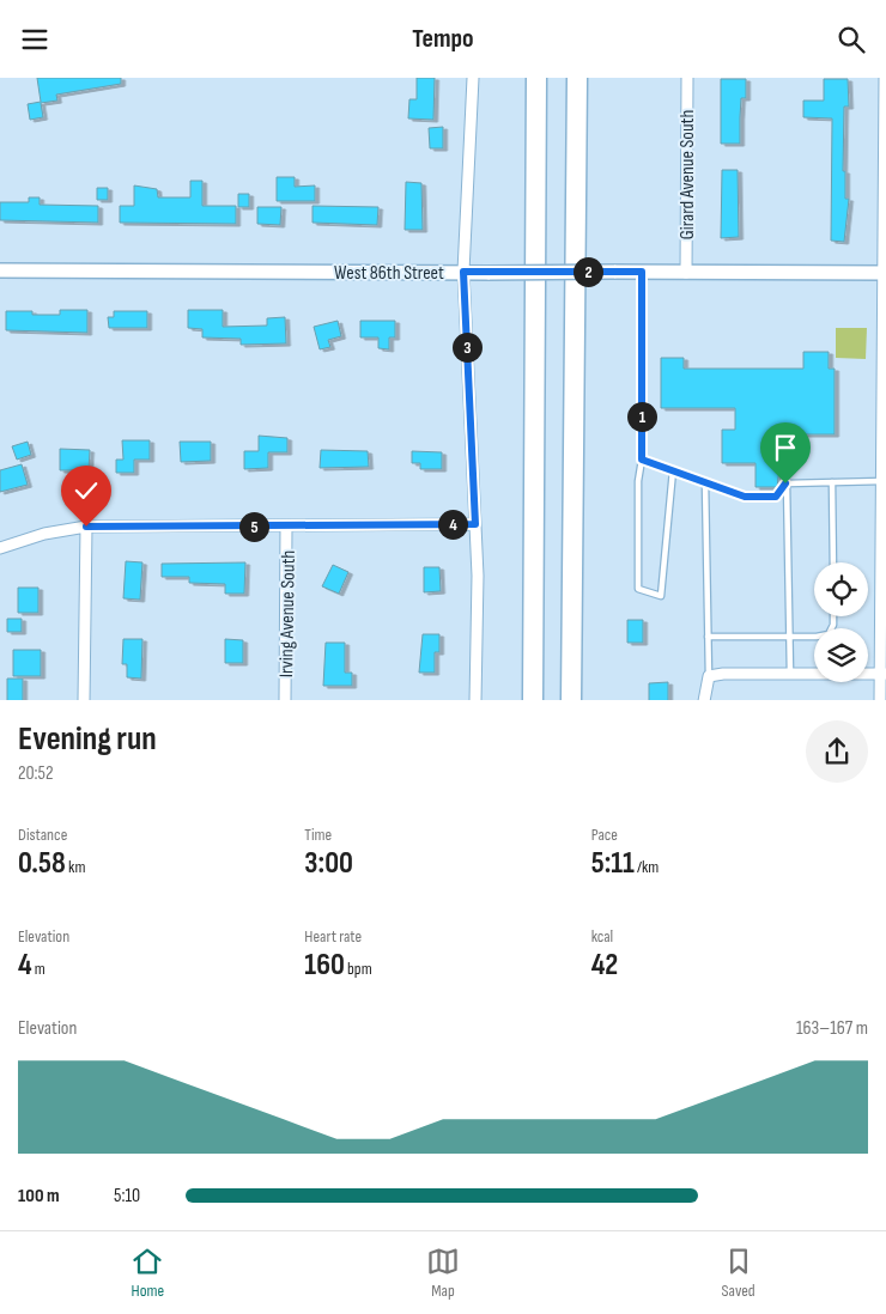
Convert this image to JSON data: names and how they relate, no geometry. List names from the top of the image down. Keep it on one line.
{"streets":{"street":["Girard Avenue South","West 86th Street","Irving Avenue South"]},"crossings":[["Girard Avenue South","West 86th Street"]],"page":{"header":"Tempo","pins":["2","3","1","4","5"],"heading":["Evening run","20:52"],"stats":[["Distance","0.58 km"],["Time","3:00"],["Pace","5:11 /km"],["Elevation","4 m"],["Heart rate","160 bpm"],["kcal","42"]],"chart":["Elevation","163–167 m"],"list":[{"name":"100 m","note":"5:10"}],"tabs":["Home","Map","Saved"]}}
